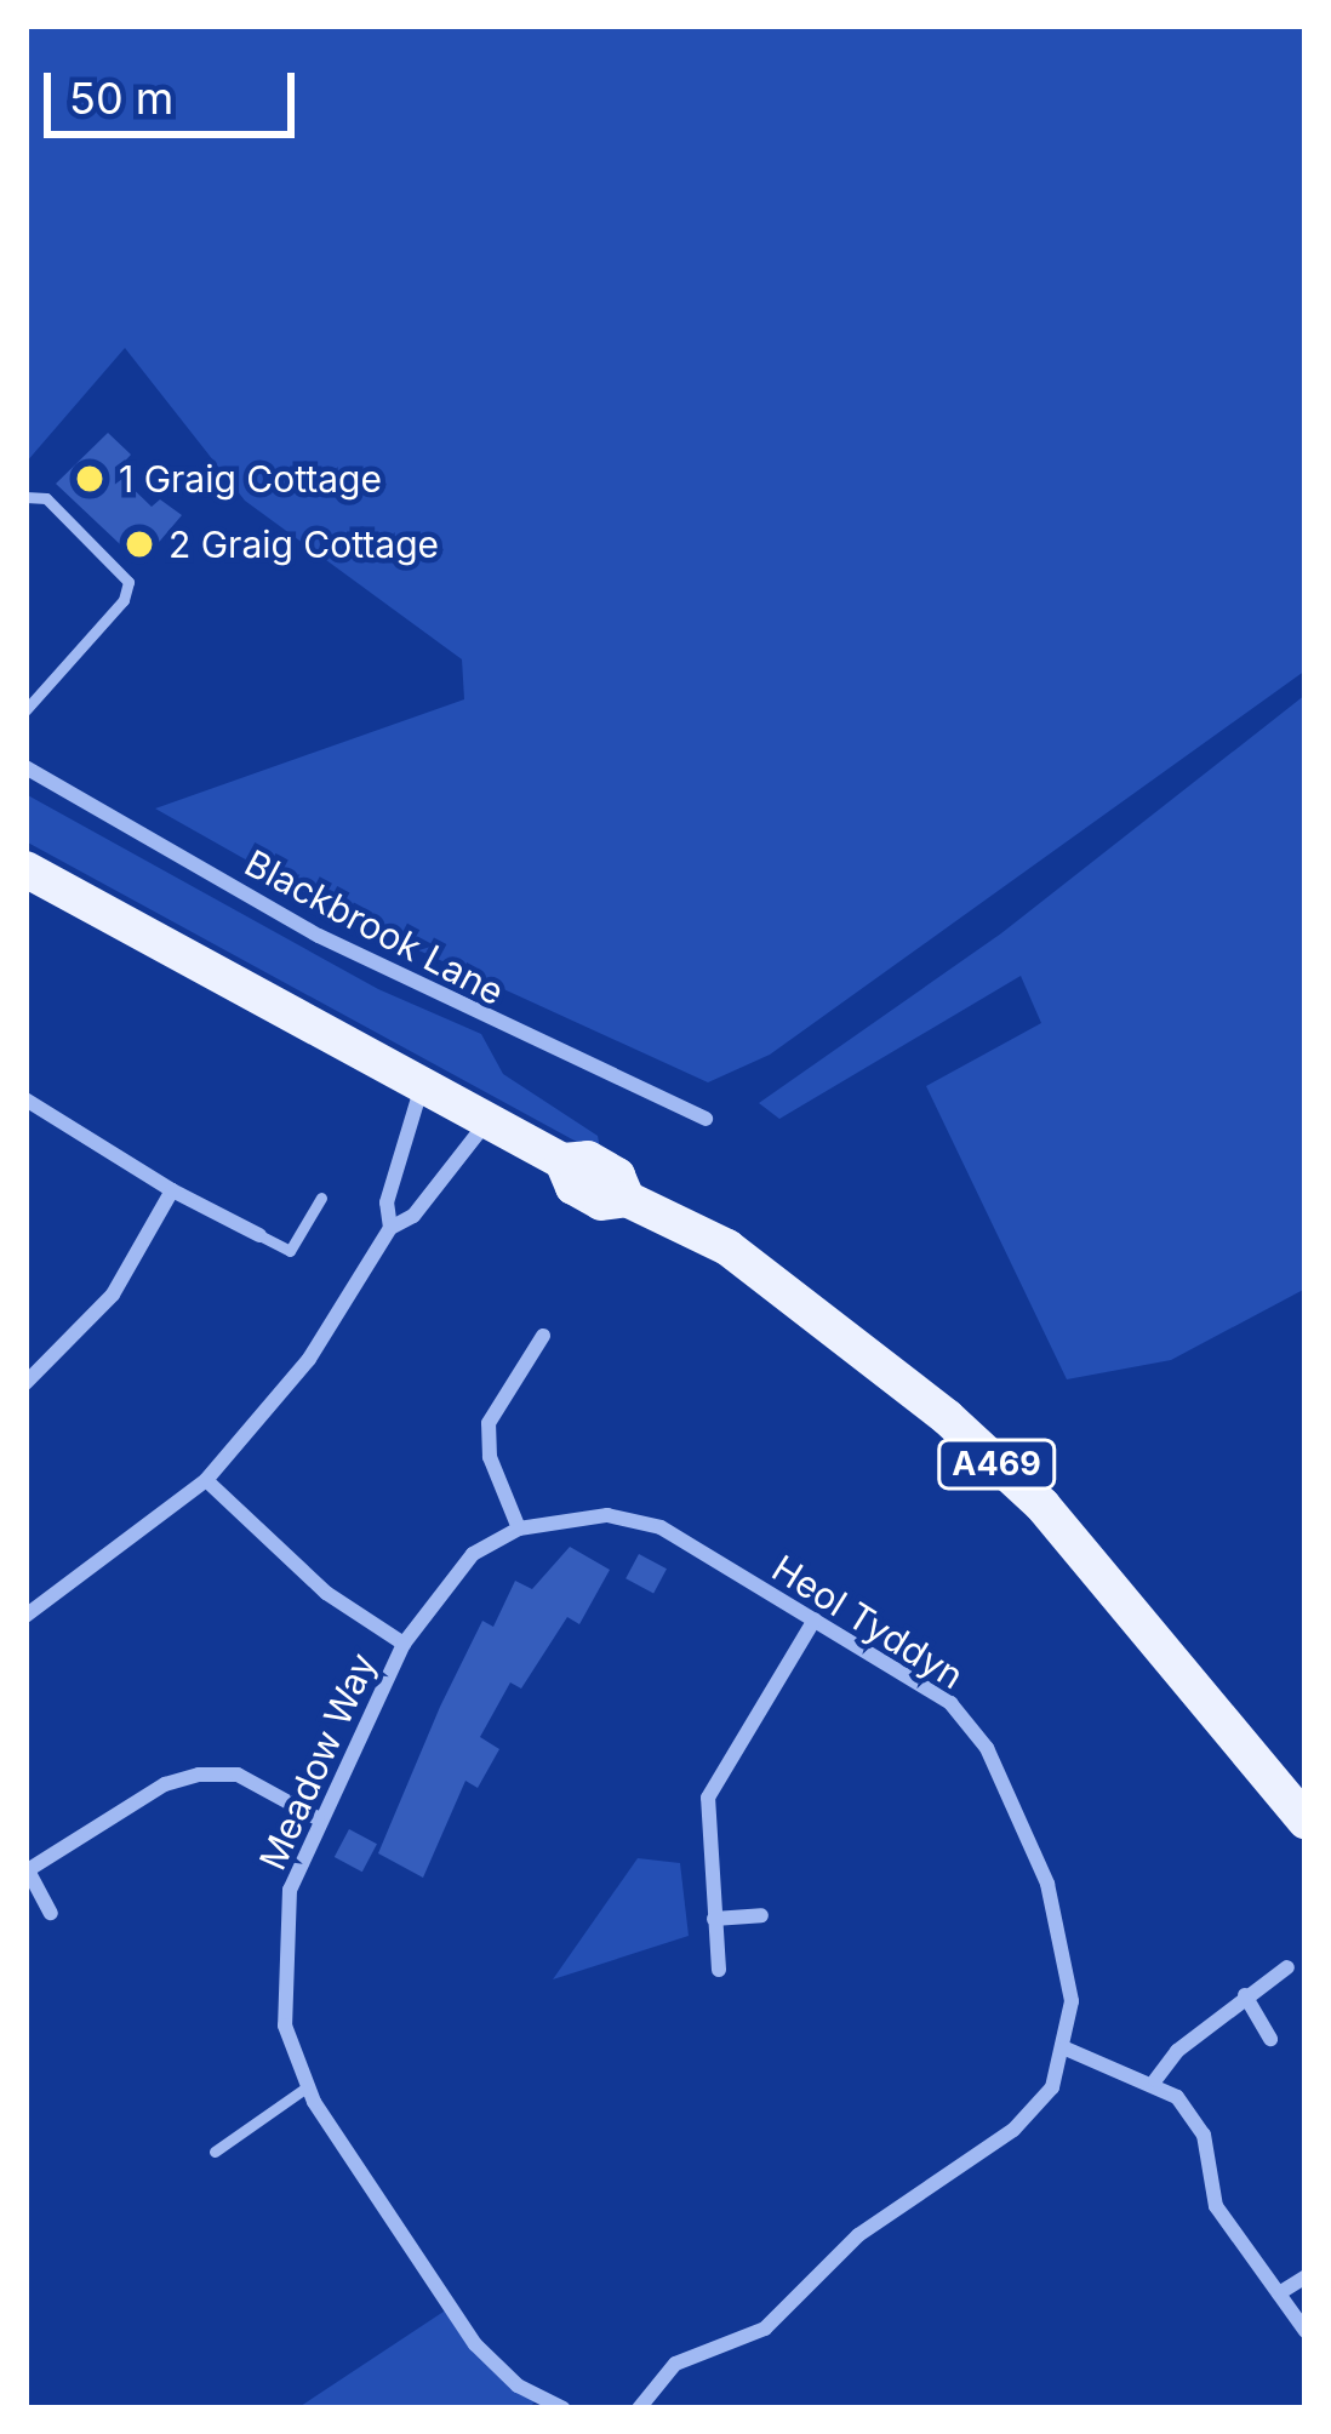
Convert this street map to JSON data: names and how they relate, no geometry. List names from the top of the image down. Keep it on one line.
{"streets":{"main road":["A469"],"street":["Blackbrook Lane","Heol Tyddyn","Meadow Way"]},"crossings":[["Heol Tyddyn","Meadow Way"]],"places":["1 Graig Cottage","2 Graig Cottage"],"scale_bar":"50 m"}
